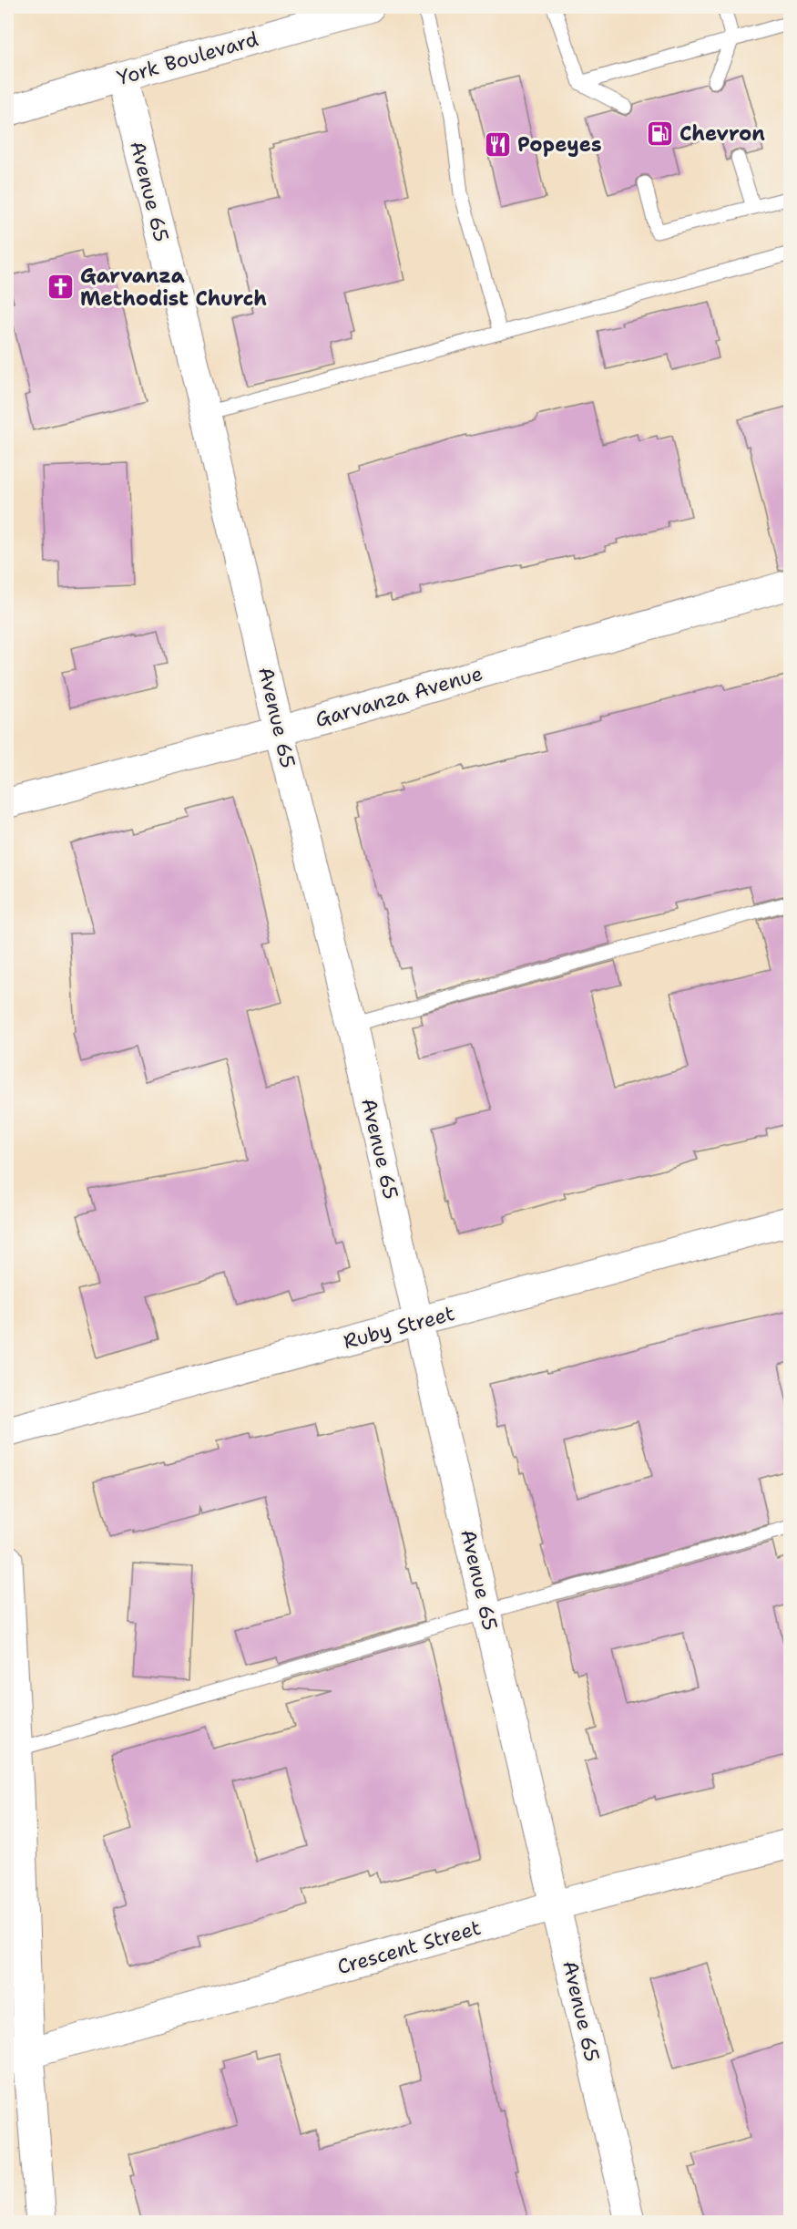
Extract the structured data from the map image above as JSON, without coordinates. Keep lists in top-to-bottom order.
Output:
{
  "streets": {
    "street": [
      "York Boulevard",
      "Avenue 65",
      "Garvanza Avenue",
      "Ruby Street",
      "Crescent Street"
    ]
  },
  "crossings": [
    ["York Boulevard", "Avenue 65"],
    ["Avenue 65", "Garvanza Avenue"],
    ["Avenue 65", "Ruby Street"],
    ["Avenue 65", "Crescent Street"]
  ],
  "places": {
    "fuel station": ["Chevron"],
    "restaurant": ["Popeyes"],
    "church": ["Garvanza Methodist Church"]
  }
}
